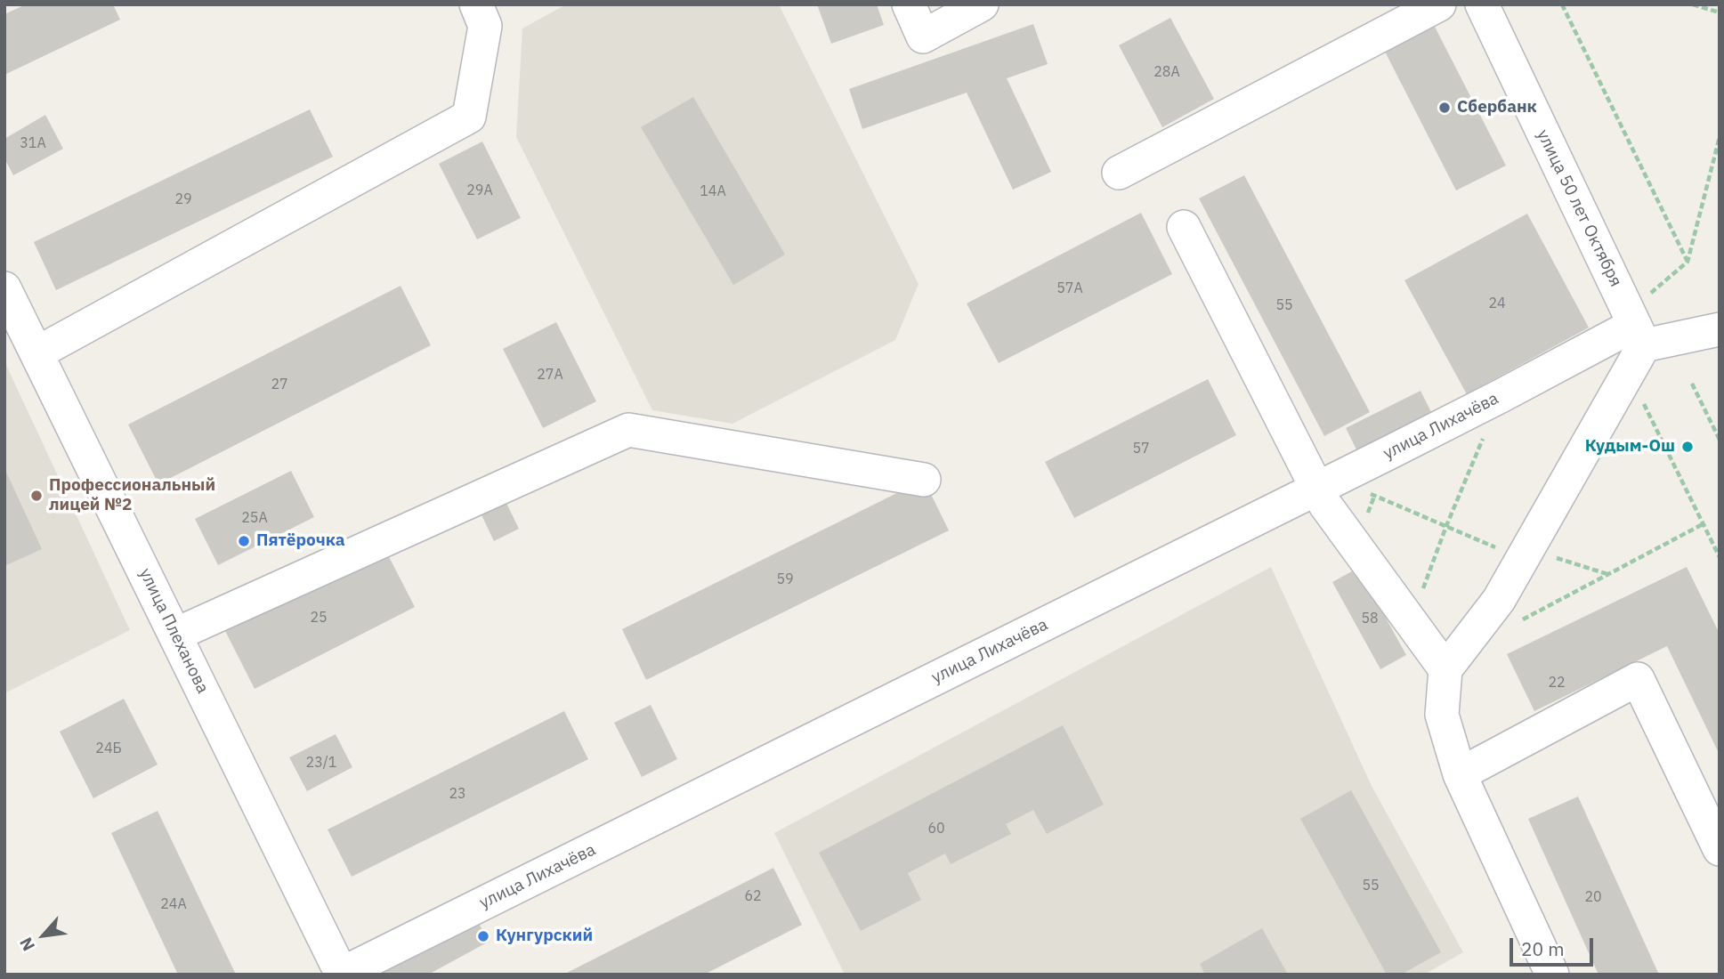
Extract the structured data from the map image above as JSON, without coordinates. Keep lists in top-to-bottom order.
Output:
{
  "streets": {
    "street": ["улица 50 лет Октября", "улица Лихачёва", "улица Плеханова"]
  },
  "crossings": [
    ["улица 50 лет Октября", "улица Лихачёва"],
    ["улица Лихачёва", "улица Плеханова"]
  ],
  "places": [
    "Сбербанк",
    "Кудым-Ош",
    "Профессиональный лицей №2",
    "Пятёрочка",
    "Кунгурский"
  ],
  "house_numbers": [
    "28А",
    "31А",
    "29А",
    "14А",
    "29",
    "57А",
    "24",
    "55",
    "27А",
    "27",
    "57",
    "25А",
    "59",
    "25",
    "58",
    "22",
    "24Б",
    "23/1",
    "23",
    "60",
    "55",
    "62",
    "20",
    "24А"
  ],
  "scale_bar": "20 m",
  "north": "bottom left"
}
